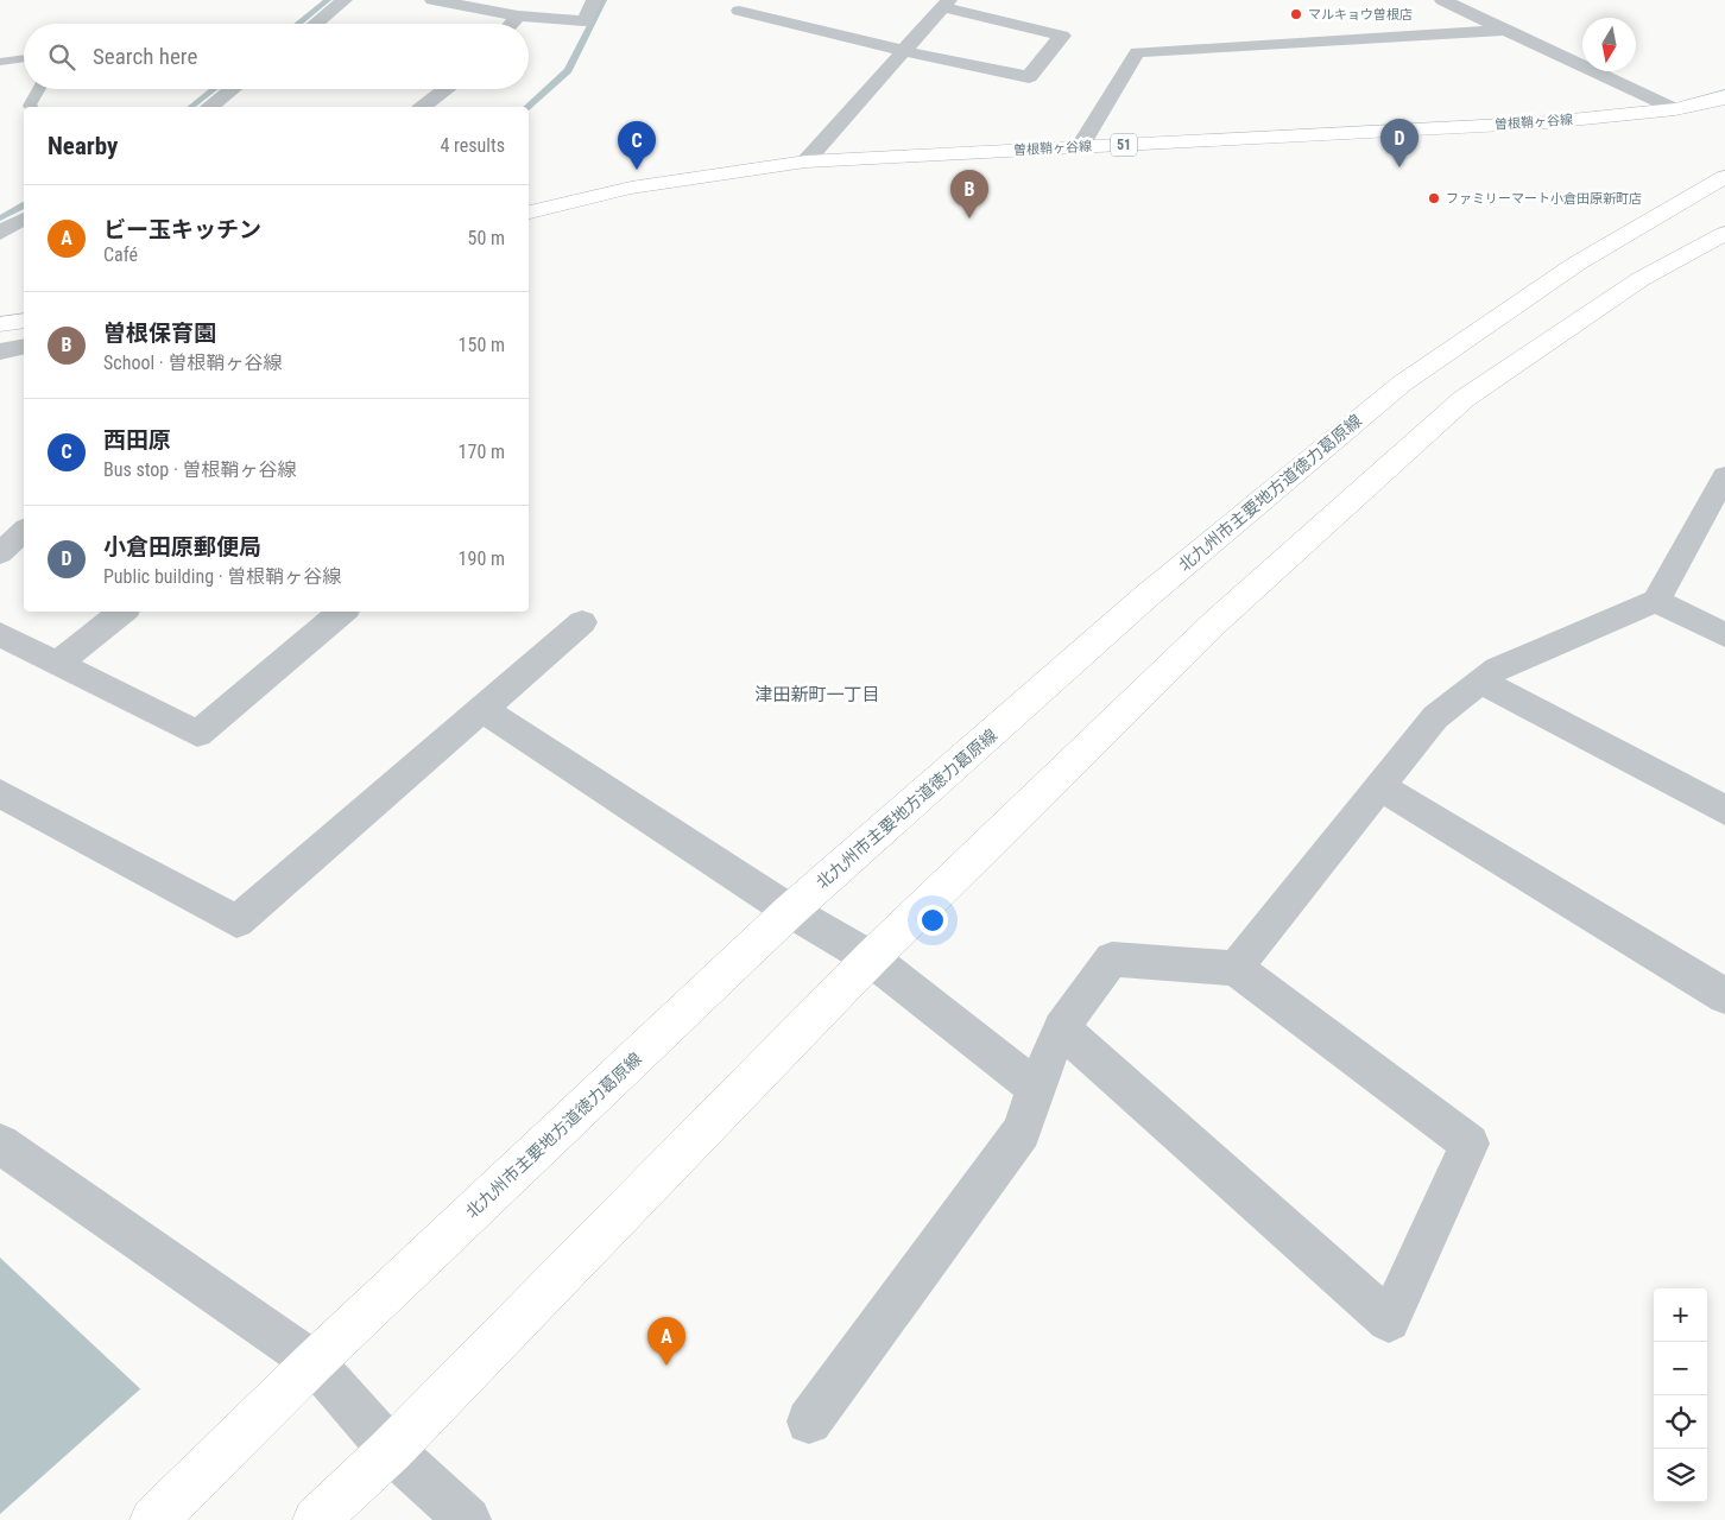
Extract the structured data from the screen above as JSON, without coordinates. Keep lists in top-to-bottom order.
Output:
{
  "streets": {
    "main road": ["曽根鞘ヶ谷線", "51", "北九州市主要地方道徳力葛原線"]
  },
  "districts": ["津田新町一丁目"],
  "places": ["マルキョウ曽根店", "ファミリーマート小倉田原新町店"],
  "north": "bottom",
  "page": {
    "search": "Search here",
    "heading": ["Nearby", "4 results"],
    "pins": [
      "D",
      "C",
      "B",
      "A"
    ],
    "list": [
      {
        "mark": "A",
        "name": "ビー玉キッチン",
        "note": "Café",
        "value": "50 m"
      },
      {
        "mark": "B",
        "name": "曽根保育園",
        "note": "School · 曽根鞘ヶ谷線",
        "value": "150 m"
      },
      {
        "mark": "C",
        "name": "西田原",
        "note": "Bus stop · 曽根鞘ヶ谷線",
        "value": "170 m"
      },
      {
        "mark": "D",
        "name": "小倉田原郵便局",
        "note": "Public building · 曽根鞘ヶ谷線",
        "value": "190 m"
      }
    ],
    "map_buttons": ["+", "−"]
  }
}
